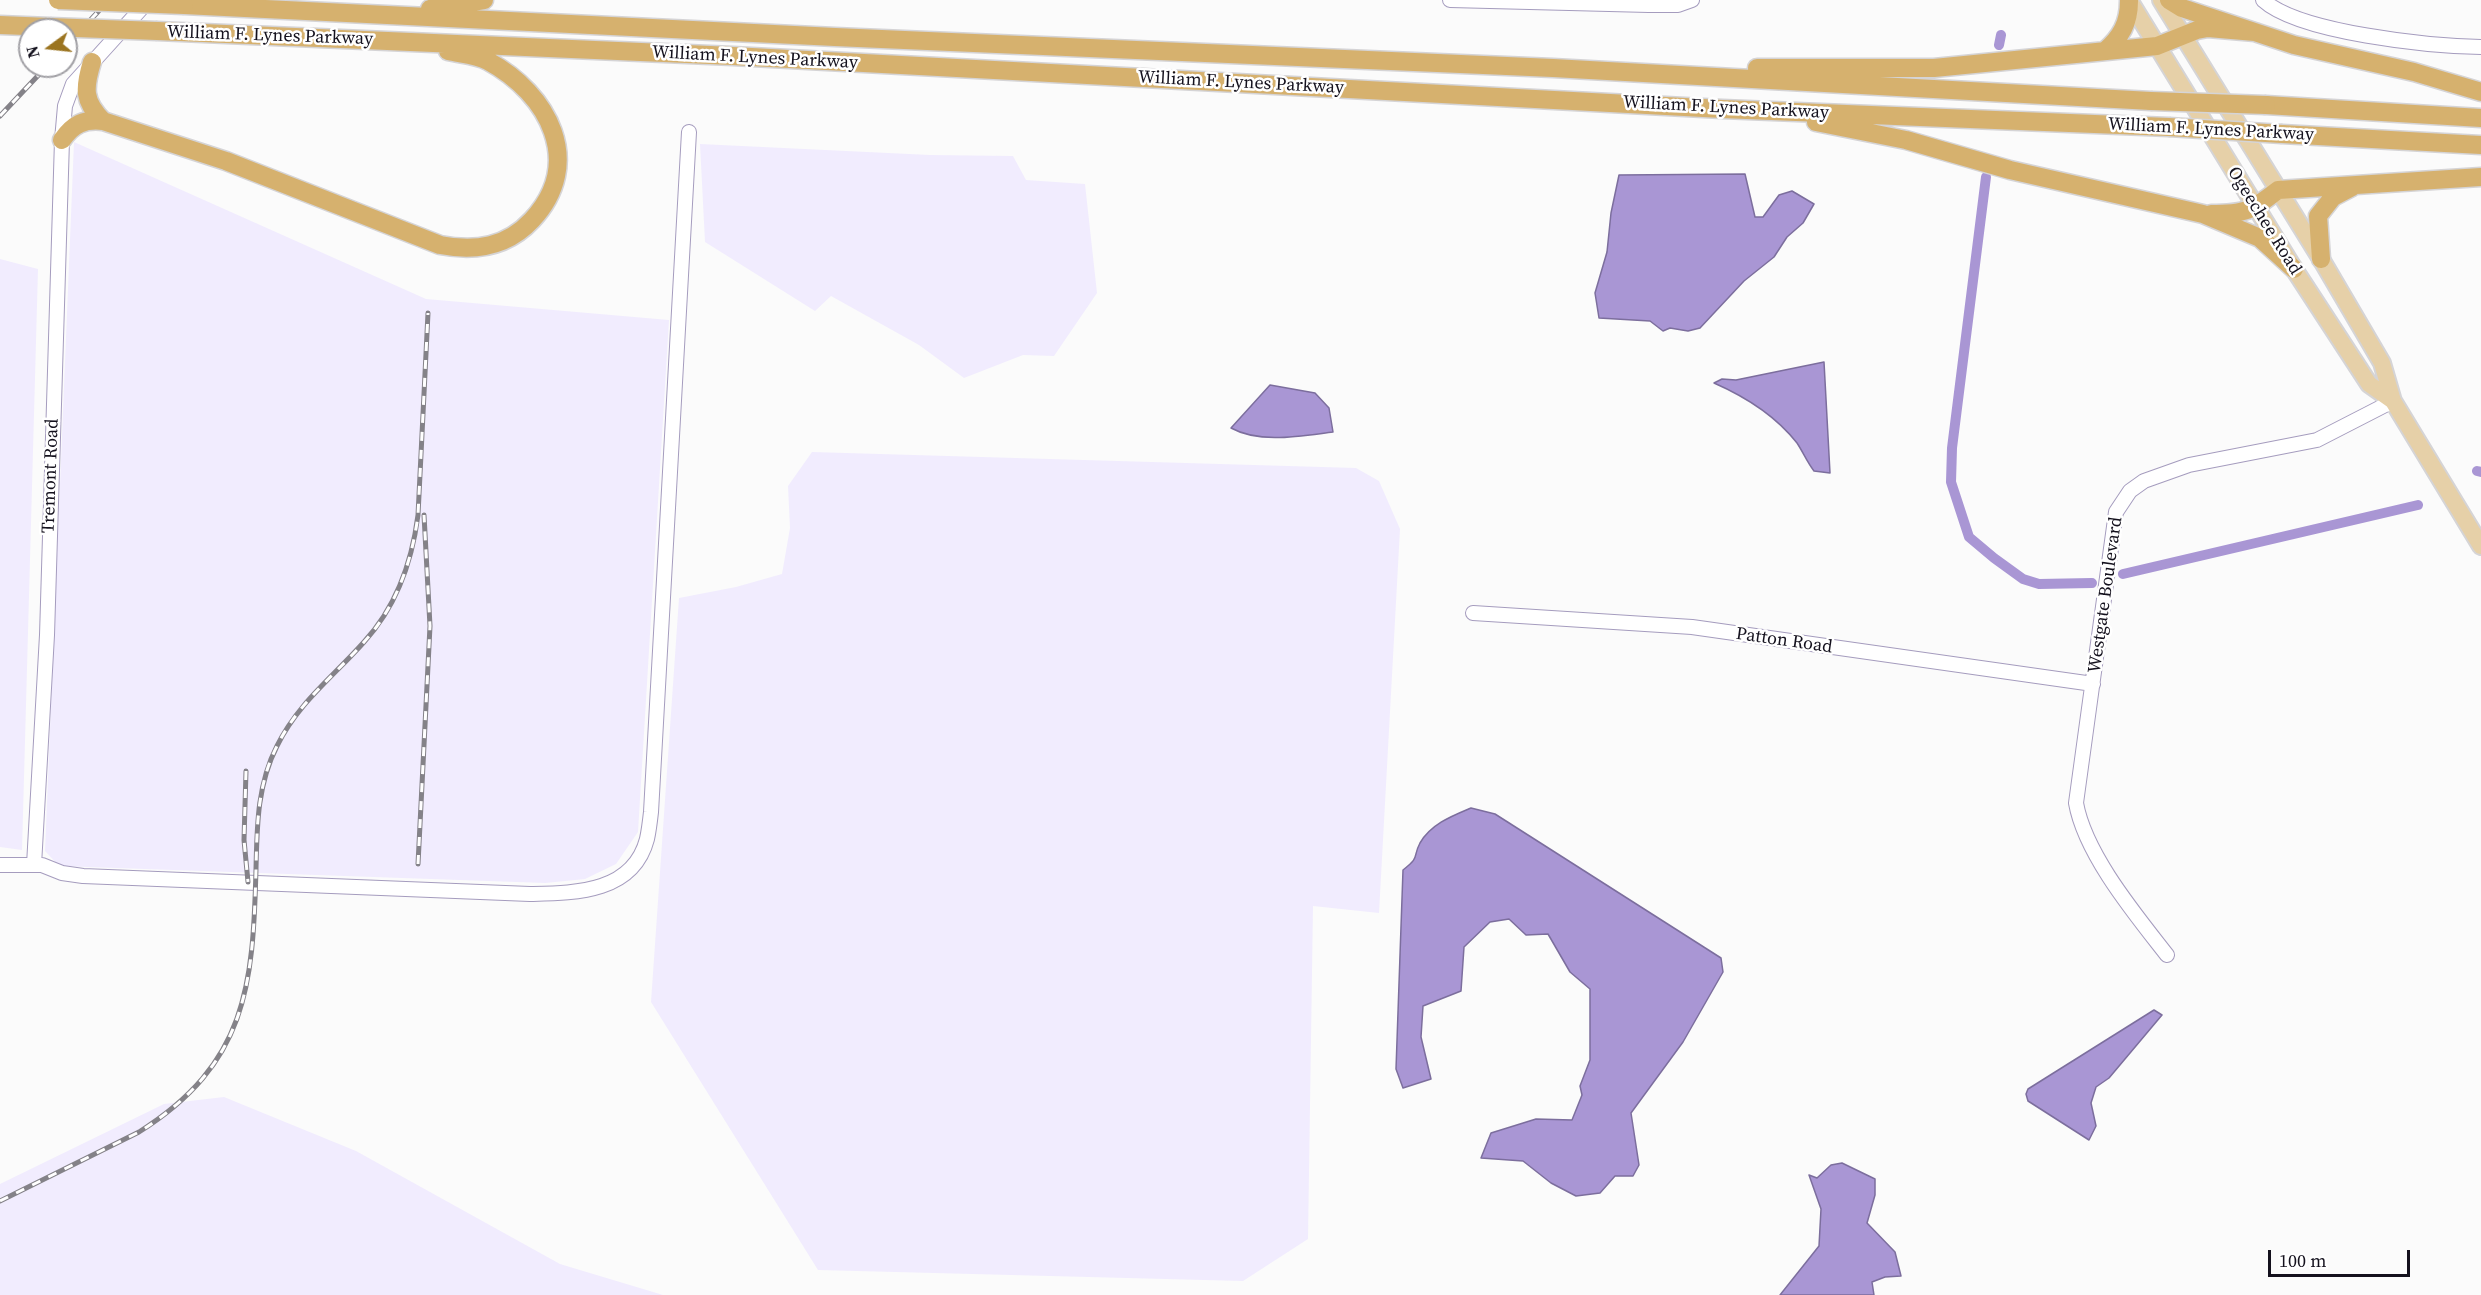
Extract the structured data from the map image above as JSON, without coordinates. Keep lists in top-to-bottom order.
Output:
{
  "streets": {
    "highway": ["William F. Lynes Parkway"],
    "main road": ["Ogeechee Road"],
    "street": ["Tremont Road", "Westgate Boulevard", "Patton Road"]
  },
  "crossings": [
    ["Ogeechee Road", "Westgate Boulevard"],
    ["Westgate Boulevard", "Patton Road"]
  ],
  "scale_bar": "100 m",
  "north": "left"
}
